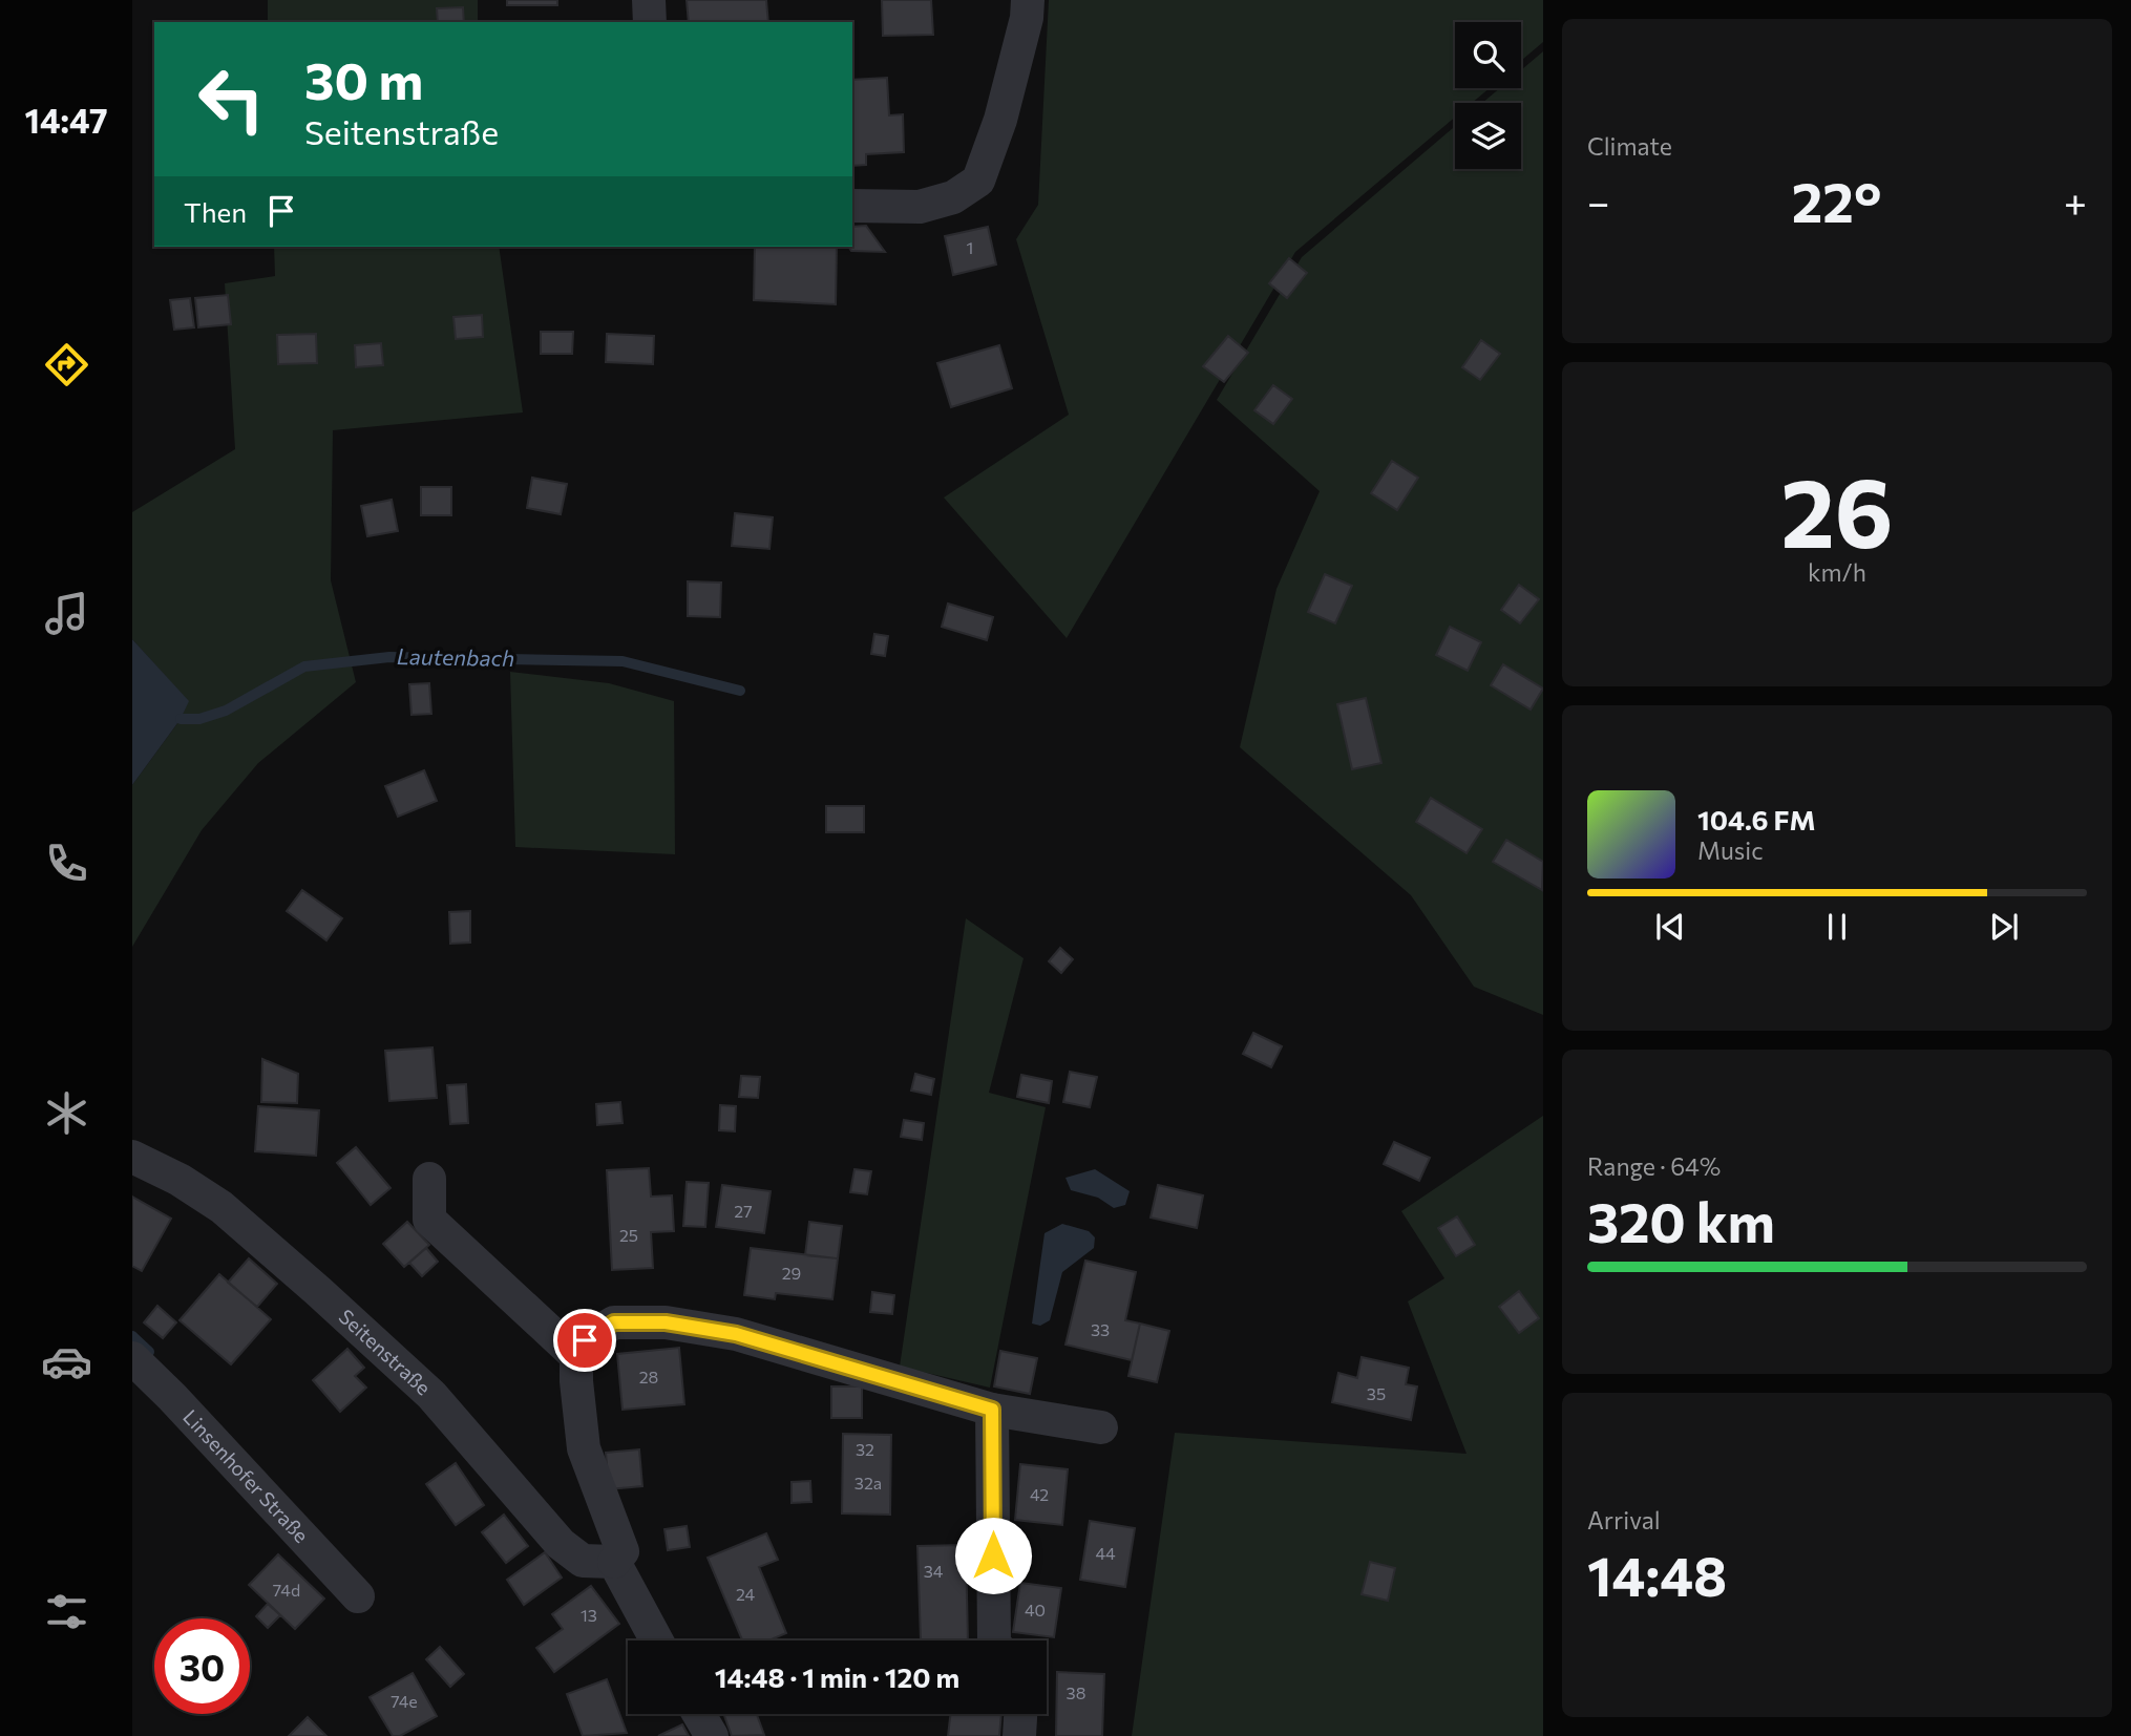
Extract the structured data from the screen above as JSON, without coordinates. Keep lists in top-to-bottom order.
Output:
{
  "streets": {
    "street": ["Seitenstraße", "Linsenhofer Straße"]
  },
  "water": ["Lautenbach"],
  "house_numbers": [
    "1",
    "27",
    "25",
    "29",
    "33",
    "28",
    "35",
    "32",
    "32a",
    "42",
    "44",
    "34",
    "74d",
    "24",
    "40",
    "13",
    "38",
    "74e"
  ],
  "page": {
    "tabs": "14:47",
    "tile": [
      "Climate",
      ["26", "km/h"],
      ["Range · 64%", "320 km"],
      ["Arrival", "14:48"]
    ],
    "turn": ["30 m", "Seitenstraße"],
    "heat": ["−", "22°", "+"],
    "then": "Then",
    "song": ["104.6 FM", "Music"],
    "limit": "30",
    "trip": "14:48 · 1 min · 120 m"
  }
}
